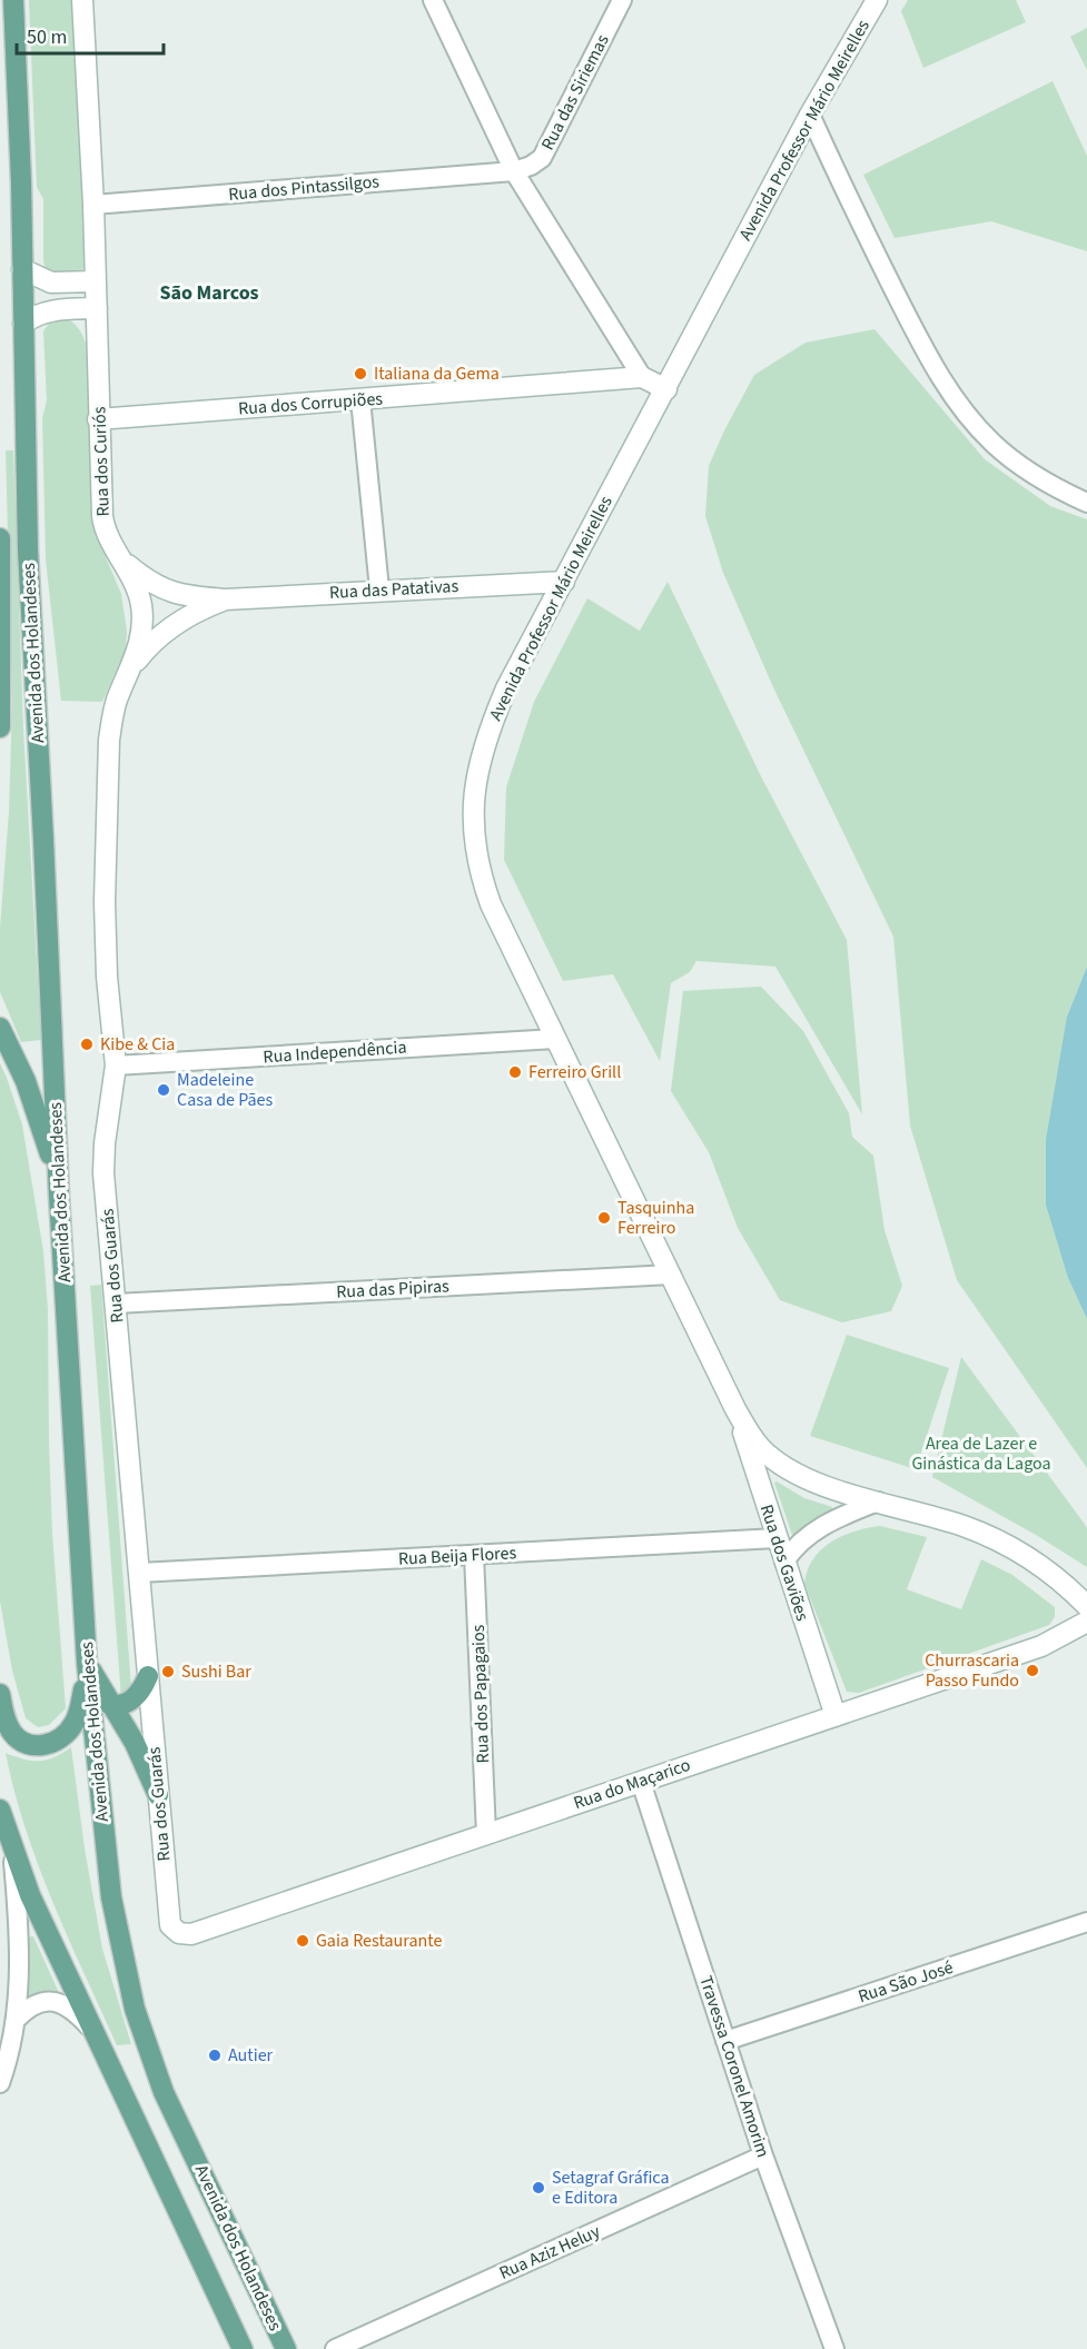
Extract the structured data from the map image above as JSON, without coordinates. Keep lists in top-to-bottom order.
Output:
{
  "streets": {
    "main road": ["Avenida dos Holandeses"],
    "street": [
      "Rua das Siriemas",
      "Avenida Professor Mário Meirelles",
      "Rua dos Pintassilgos",
      "Rua dos Corrupiões",
      "Rua dos Curiós",
      "Rua das Patativas",
      "Rua Independência",
      "Rua dos Guarás",
      "Rua das Pipiras",
      "Rua Beija Flores",
      "Rua dos Gaviões",
      "Rua dos Papagaios",
      "Rua do Maçarico",
      "Rua São José",
      "Travessa Coronel Amorim",
      "Rua Aziz Heluy"
    ]
  },
  "crossings": [
    ["Rua das Siriemas", "Rua dos Pintassilgos"],
    ["Avenida Professor Mário Meirelles", "Rua das Patativas"],
    ["Avenida Professor Mário Meirelles", "Rua Independência"],
    ["Avenida Professor Mário Meirelles", "Rua das Pipiras"],
    ["Avenida Professor Mário Meirelles", "Rua dos Gaviões"],
    ["Rua dos Pintassilgos", "Rua dos Curiós"],
    ["Rua dos Corrupiões", "Rua dos Curiós"],
    ["Rua dos Curiós", "Rua das Patativas"],
    ["Rua dos Curiós", "Rua dos Guarás"],
    ["Rua das Patativas", "Rua dos Guarás"],
    ["Rua Independência", "Rua dos Guarás"],
    ["Rua dos Guarás", "Rua das Pipiras"],
    ["Rua dos Guarás", "Rua Beija Flores"],
    ["Rua dos Guarás", "Rua do Maçarico"],
    ["Rua Beija Flores", "Rua dos Gaviões"],
    ["Rua Beija Flores", "Rua dos Papagaios"],
    ["Rua dos Gaviões", "Rua do Maçarico"],
    ["Rua dos Papagaios", "Rua do Maçarico"],
    ["Rua do Maçarico", "Travessa Coronel Amorim"],
    ["Rua São José", "Travessa Coronel Amorim"],
    ["Travessa Coronel Amorim", "Rua Aziz Heluy"]
  ],
  "districts": ["São Marcos"],
  "parks": ["Area de Lazer e Ginástica da Lagoa"],
  "places": [
    "Italiana da Gema",
    "Kibe & Cia",
    "Ferreiro Grill",
    "Madeleine Casa de Pães",
    "Tasquinha Ferreiro",
    "Churrascaria Passo Fundo",
    "Sushi Bar",
    "Gaia Restaurante",
    "Autier",
    "Setagraf Gráfica e Editora"
  ],
  "scale_bar": "50 m"
}
